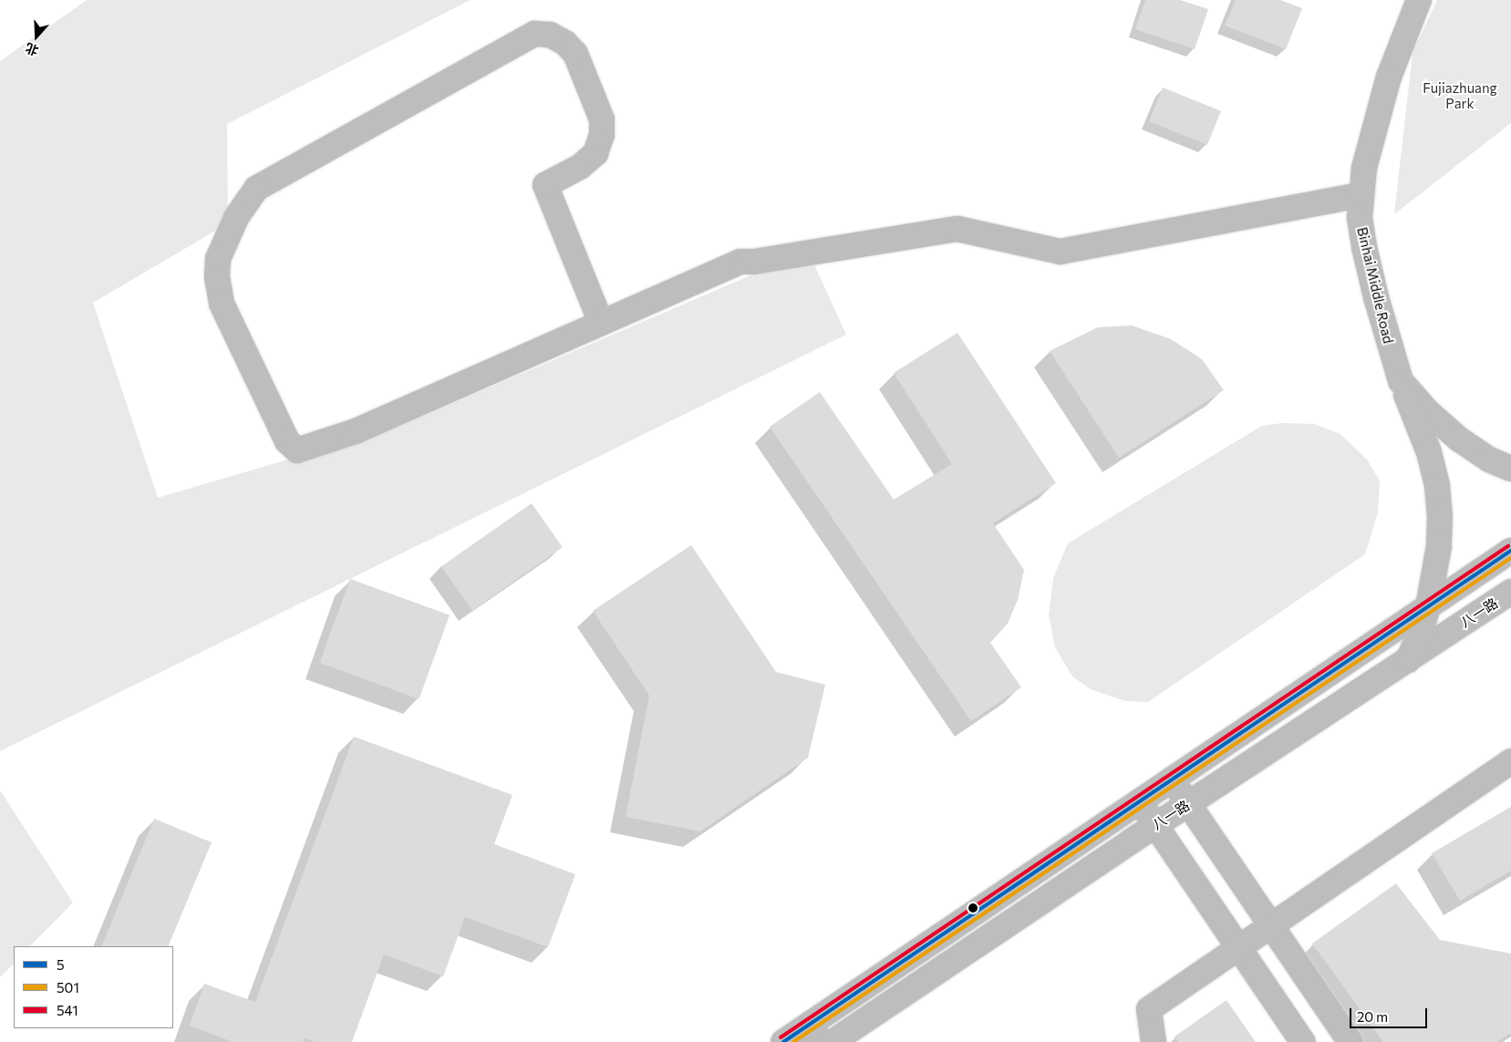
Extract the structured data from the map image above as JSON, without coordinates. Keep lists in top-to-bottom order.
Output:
{
  "streets": {
    "main road": ["Binhai Middle Road", "八一路"]
  },
  "parks": ["Fujiazhuang Park"],
  "lines": ["transit line 541", "transit line 5", "transit line 501"],
  "legend": ["5", "501", "541"],
  "scale_bar": "20 m",
  "north": "bottom"
}
